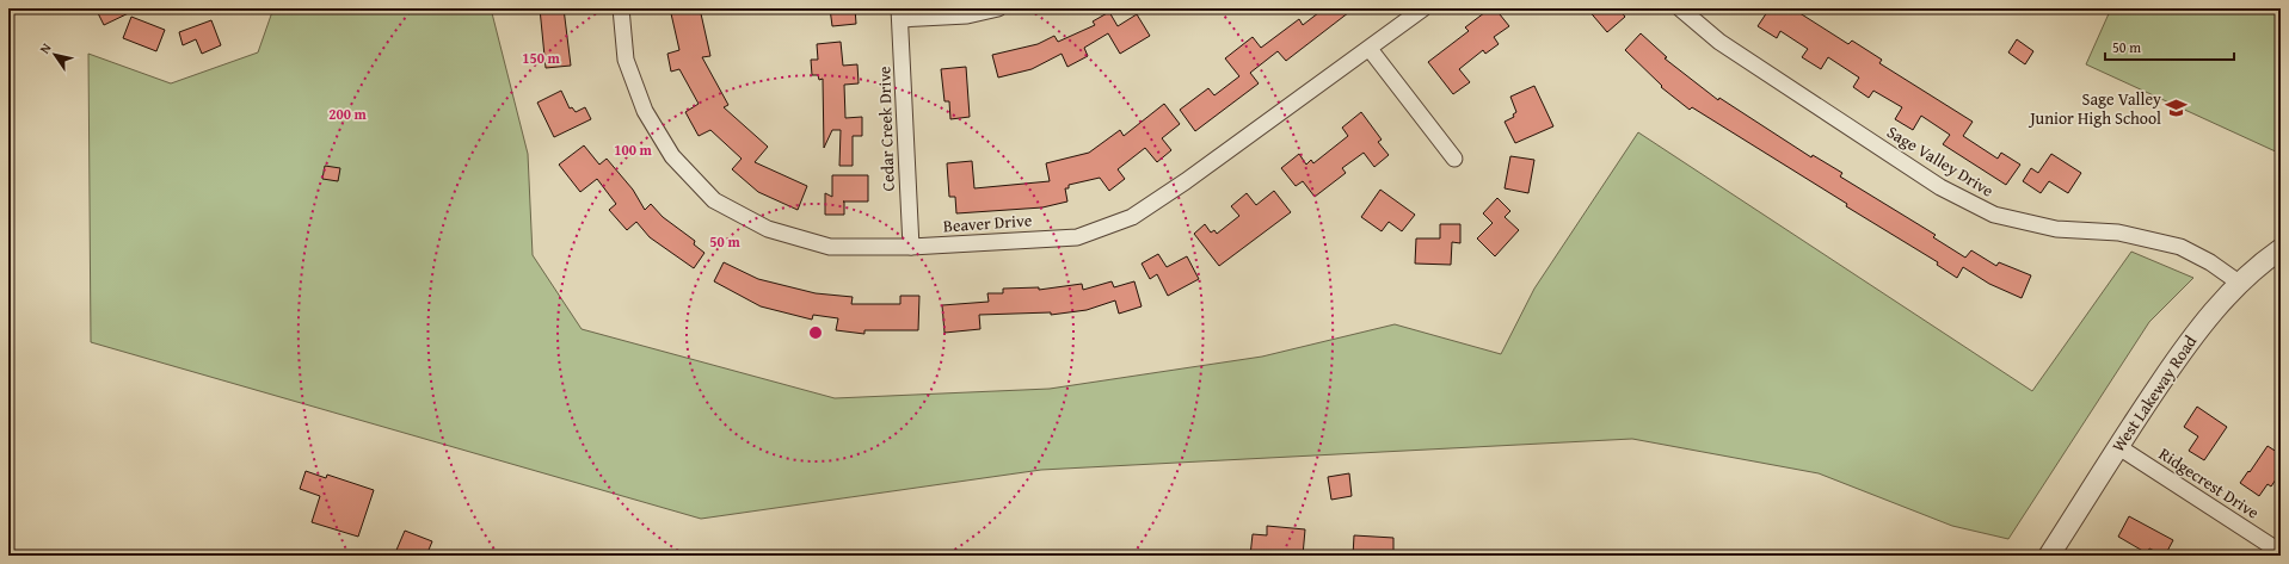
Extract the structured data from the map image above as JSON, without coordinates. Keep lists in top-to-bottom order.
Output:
{
  "streets": {
    "street": [
      "Cedar Creek Drive",
      "Sage Valley Drive",
      "Beaver Drive",
      "West Lakeway Road",
      "Ridgecrest Drive"
    ]
  },
  "crossings": [
    ["Cedar Creek Drive", "Beaver Drive"],
    ["Sage Valley Drive", "West Lakeway Road"],
    ["West Lakeway Road", "Ridgecrest Drive"]
  ],
  "places": {
    "school or university": ["Sage Valley Junior High School"]
  },
  "scale_bar": "50 m",
  "north": "top left",
  "rings": [
    "150 m",
    "200 m",
    "100 m",
    "50 m"
  ]
}
